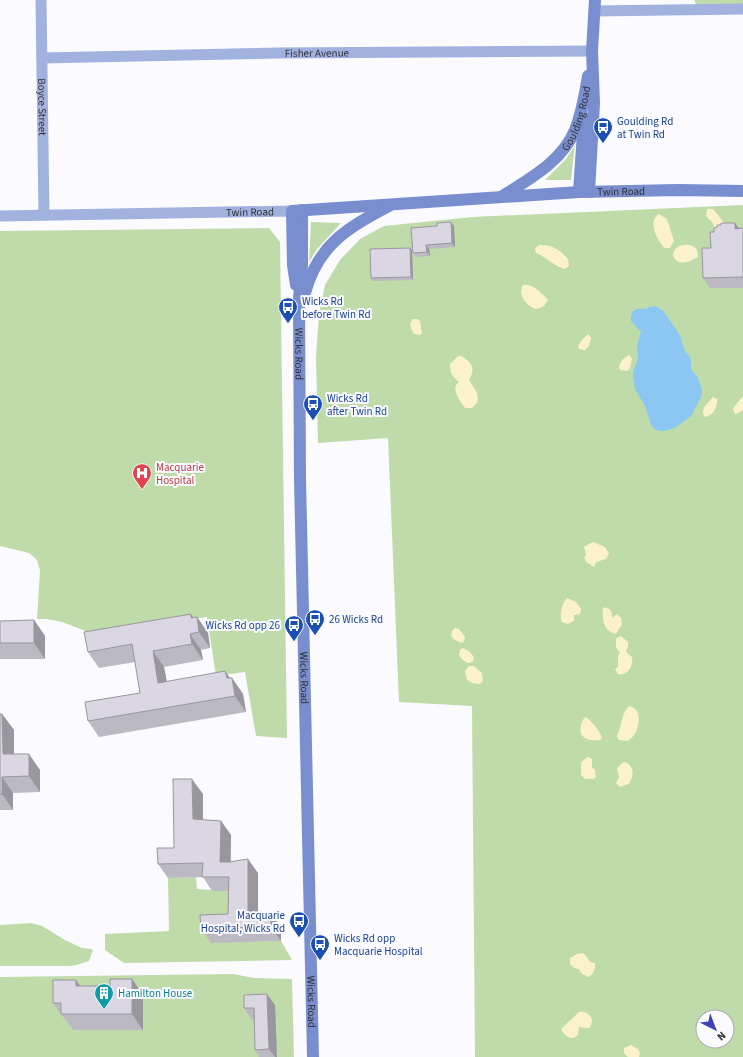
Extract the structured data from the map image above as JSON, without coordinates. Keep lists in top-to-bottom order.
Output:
{
  "streets": {
    "main road": ["Goulding Road", "Twin Road", "Wicks Road"],
    "street": ["Fisher Avenue", "Boyce Street"]
  },
  "crossings": [
    ["Fisher Avenue", "Boyce Street"],
    ["Fisher Avenue", "Goulding Road"],
    ["Boyce Street", "Twin Road"],
    ["Goulding Road", "Twin Road"],
    ["Twin Road", "Wicks Road"]
  ],
  "places": {
    "bus stop": [
      "Goulding Rd at Twin Rd",
      "Wicks Rd before Twin Rd",
      "Wicks Rd after Twin Rd",
      "26 Wicks Rd",
      "Wicks Rd opp 26",
      "Macquarie Hospital, Wicks Rd",
      "Wicks Rd opp Macquarie Hospital"
    ],
    "hospital": ["Macquarie Hospital"],
    "building": ["Hamilton House"]
  },
  "north": "bottom right"
}
